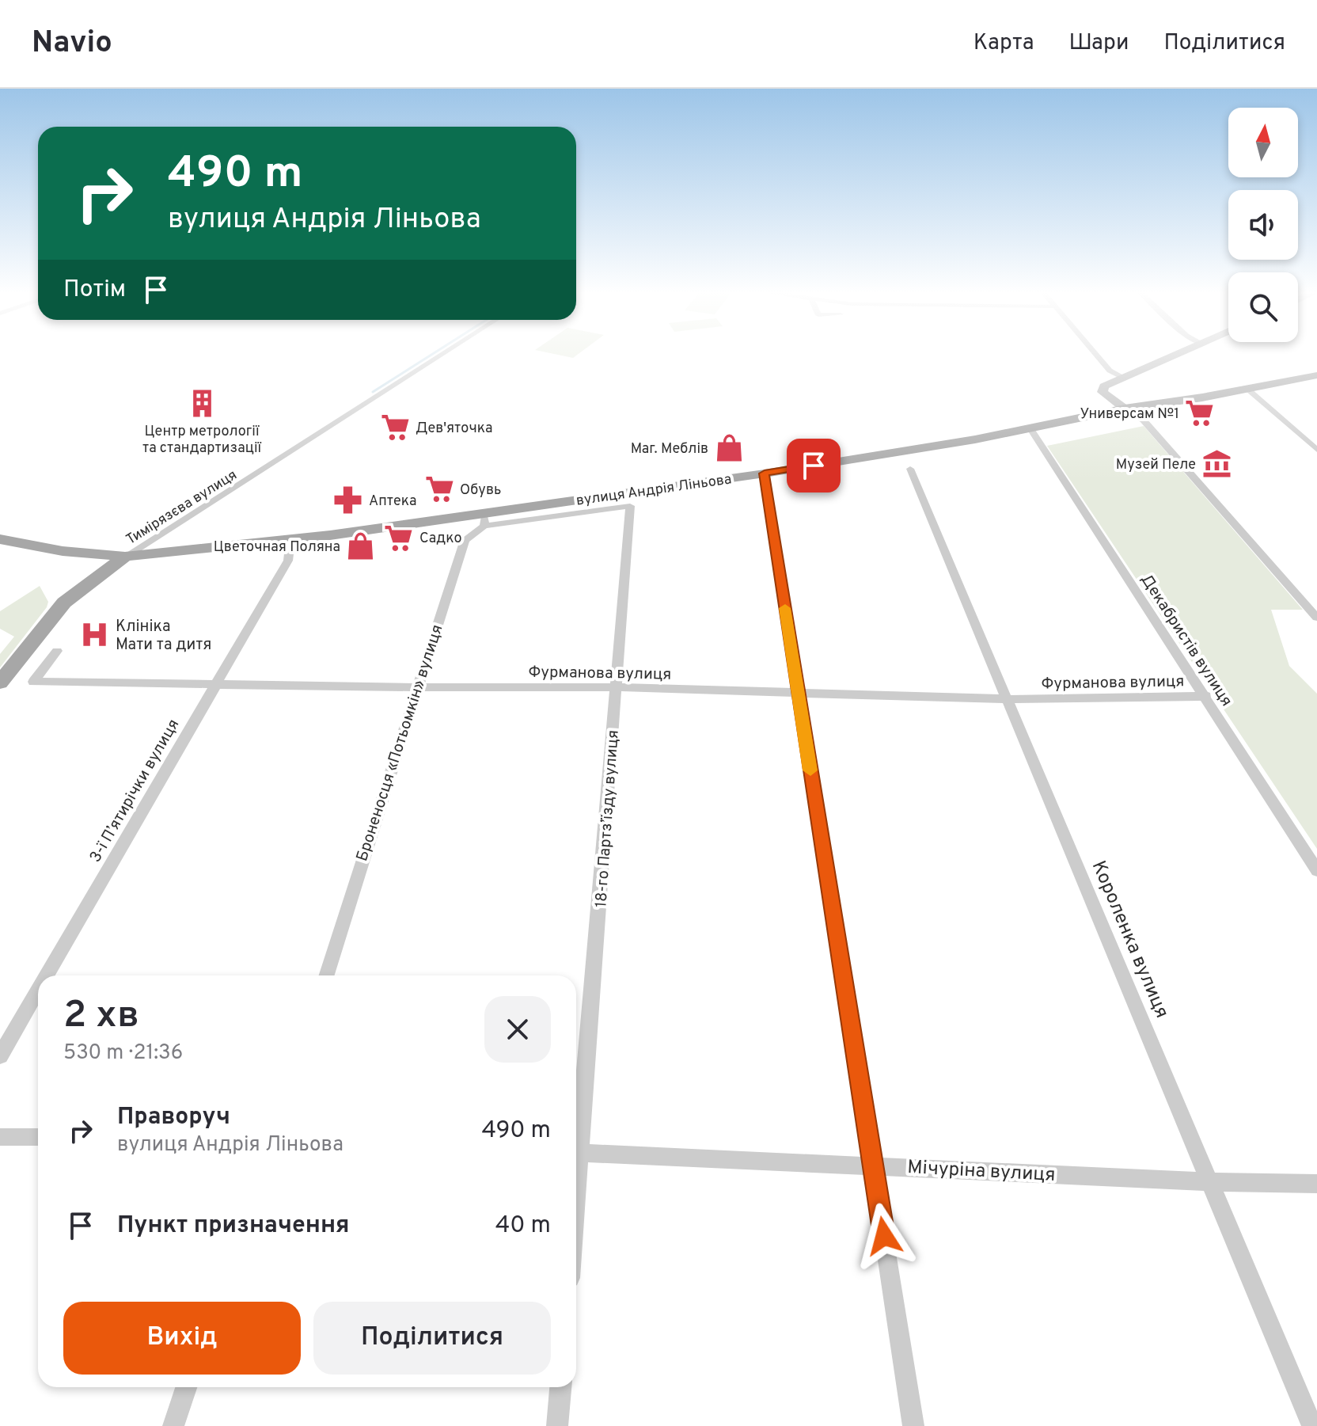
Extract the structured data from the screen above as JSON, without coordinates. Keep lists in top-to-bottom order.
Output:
{
  "streets": {
    "main road": ["вулиця Андрія Ліньова"],
    "street": [
      "Тимірязєва вулиця",
      "Декабристів вулиця",
      "Фурманова вулиця",
      "Броненосця «Потьомкін» вулиця",
      "3-ї П’ятирічки вулиця",
      "18-го Партз’їзду вулиця",
      "Короленка вулиця",
      "Мічуріна вулиця"
    ]
  },
  "crossings": [
    ["вулиця Андрія Ліньова", "Тимірязєва вулиця"],
    ["вулиця Андрія Ліньова", "Декабристів вулиця"],
    ["вулиця Андрія Ліньова", "Броненосця «Потьомкін» вулиця"],
    ["вулиця Андрія Ліньова", "3-ї П’ятирічки вулиця"],
    ["вулиця Андрія Ліньова", "18-го Партз’їзду вулиця"],
    ["Декабристів вулиця", "Фурманова вулиця"],
    ["Фурманова вулиця", "Броненосця «Потьомкін» вулиця"],
    ["Фурманова вулиця", "3-ї П’ятирічки вулиця"],
    ["Фурманова вулиця", "18-го Партз’їзду вулиця"],
    ["Фурманова вулиця", "Короленка вулиця"],
    ["Броненосця «Потьомкін» вулиця", "18-го Партз’їзду вулиця"],
    ["Короленка вулиця", "Мічуріна вулиця"]
  ],
  "places": {
    "building": ["Центр метрології та стандартизації"],
    "supermarket": [
      "Универсам №1",
      "Дев'яточка",
      "Обувь",
      "Садко"
    ],
    "shop": ["Маг. Меблів", "Цветочная Поляна"],
    "museum": ["Музей Пеле"],
    "pharmacy": ["Аптека"],
    "hospital": ["Клініка Мати та дитя"]
  },
  "north": "top",
  "page": {
    "header": "Navio",
    "nav": ["Карта", "Шари", "Поділитися"],
    "turn": ["490 m", "вулиця Андрія Ліньова"],
    "then": "Потім",
    "heading": ["2 хв", "530 m · 21:36"],
    "list": [
      {
        "name": "Праворуч",
        "note": "вулиця Андрія Ліньова",
        "value": "490 m"
      },
      {
        "name": "Пункт призначення",
        "value": "40 m"
      }
    ],
    "buttons": ["Вихід", "Поділитися"]
  }
}
